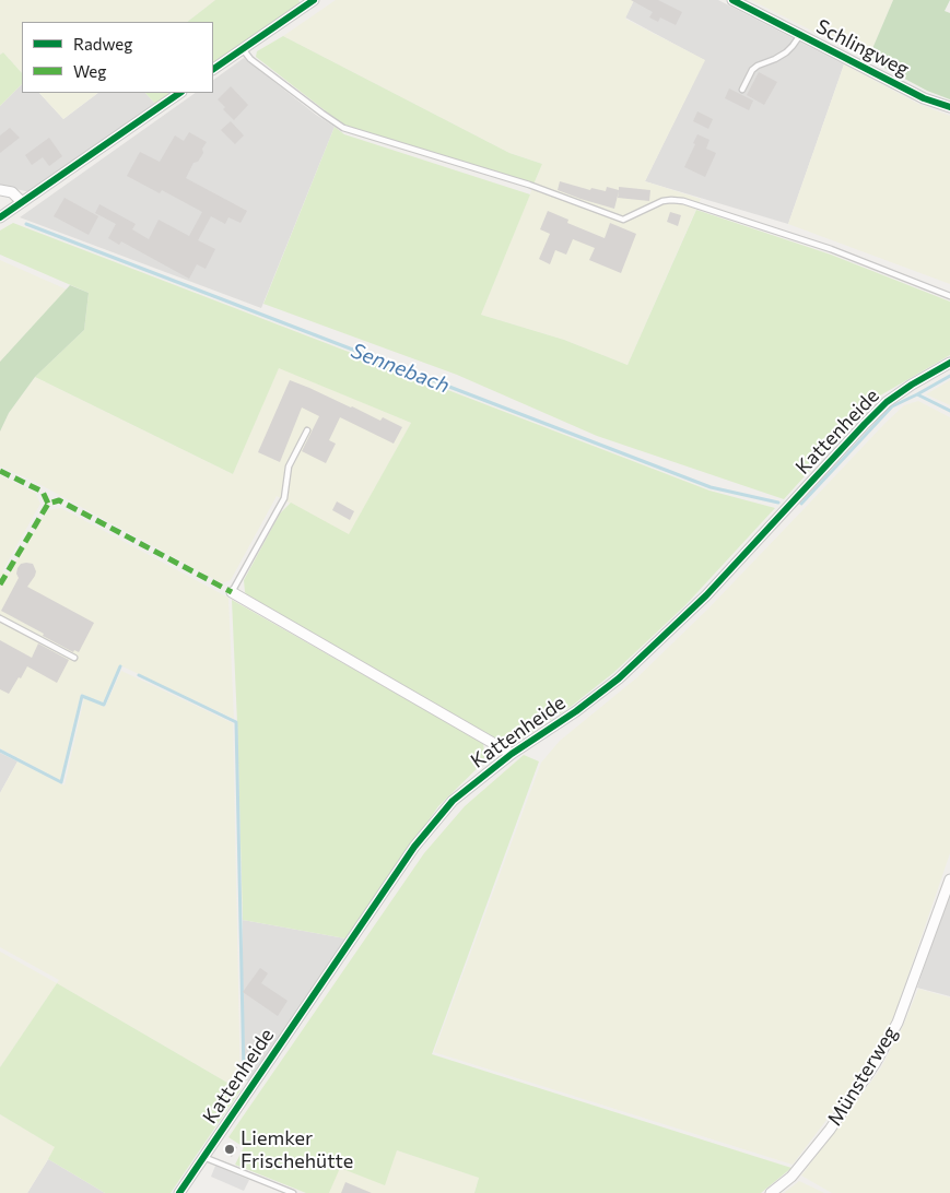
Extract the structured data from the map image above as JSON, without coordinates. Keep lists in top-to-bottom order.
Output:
{
  "streets": {
    "street": ["Schlingweg", "Kattenheide", "Münsterweg"]
  },
  "water": ["Sennebach"],
  "places": ["Liemker Frischehütte"],
  "legend": ["Radweg", "Weg"]
}
